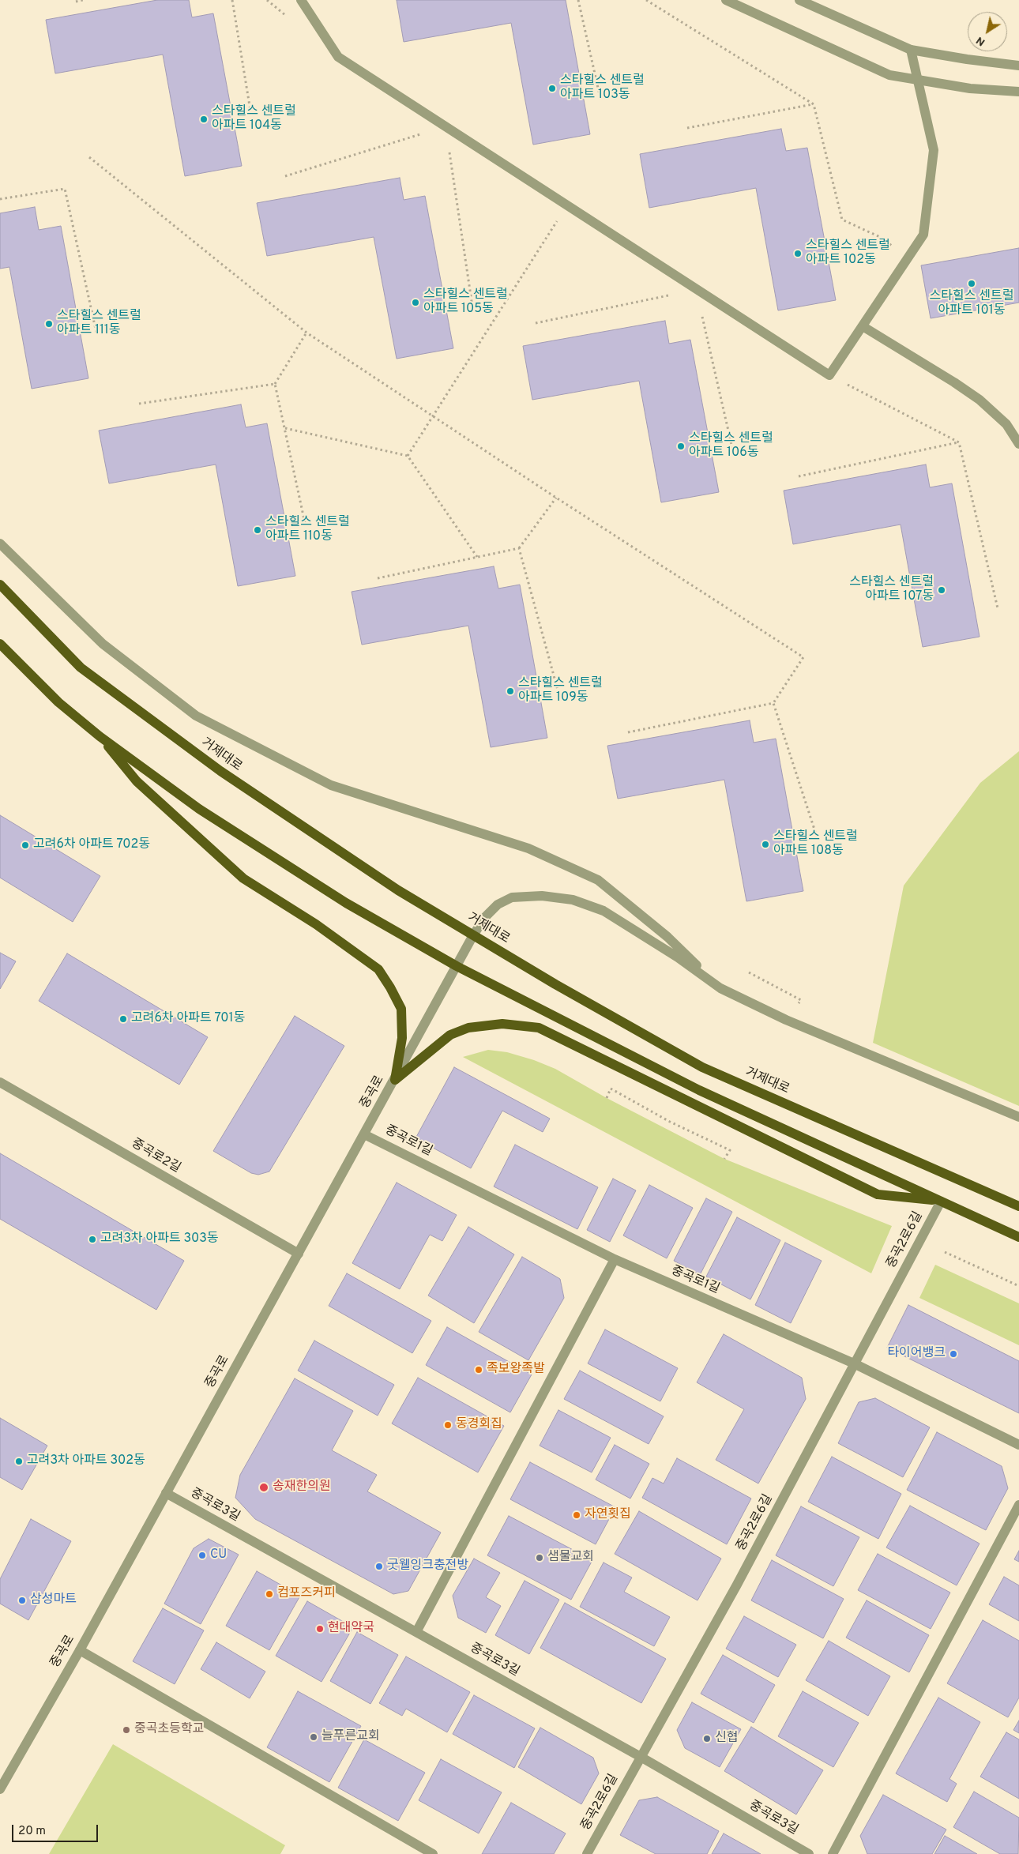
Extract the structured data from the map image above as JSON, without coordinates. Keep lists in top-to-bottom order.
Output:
{
  "streets": {
    "main road": ["거제대로"],
    "street": [
      "중곡로",
      "중곡로1길",
      "중곡로2길",
      "중곡2로6길",
      "중곡로3길"
    ]
  },
  "crossings": [
    ["거제대로", "중곡로"],
    ["중곡로", "중곡로1길"],
    ["중곡로", "중곡로2길"],
    ["중곡로", "중곡로3길"],
    ["중곡로1길", "중곡2로6길"],
    ["중곡2로6길", "중곡로3길"]
  ],
  "places": [
    "스타힐스 센트럴 아파트 103동",
    "스타힐스 센트럴 아파트 104동",
    "스타힐스 센트럴 아파트 102동",
    "스타힐스 센트럴 아파트 101동",
    "스타힐스 센트럴 아파트 105동",
    "스타힐스 센트럴 아파트 111동",
    "스타힐스 센트럴 아파트 106동",
    "스타힐스 센트럴 아파트 110동",
    "스타힐스 센트럴 아파트 107동",
    "스타힐스 센트럴 아파트 109동",
    "스타힐스 센트럴 아파트 108동",
    "고려6차 아파트 702동",
    "고려6차 아파트 701동",
    "고려3차 아파트 303동",
    "타이어뱅크",
    "족보왕족발",
    "동경회집",
    "고려3차 아파트 302동",
    "송재한의원",
    "자연횟집",
    "CU",
    "샘물교회",
    "굿웰잉크충전방",
    "컴포즈커피",
    "삼성마트",
    "현대약국",
    "중곡초등학교",
    "늘푸른교회",
    "신협"
  ],
  "scale_bar": "20 m",
  "north": "bottom left"
}
